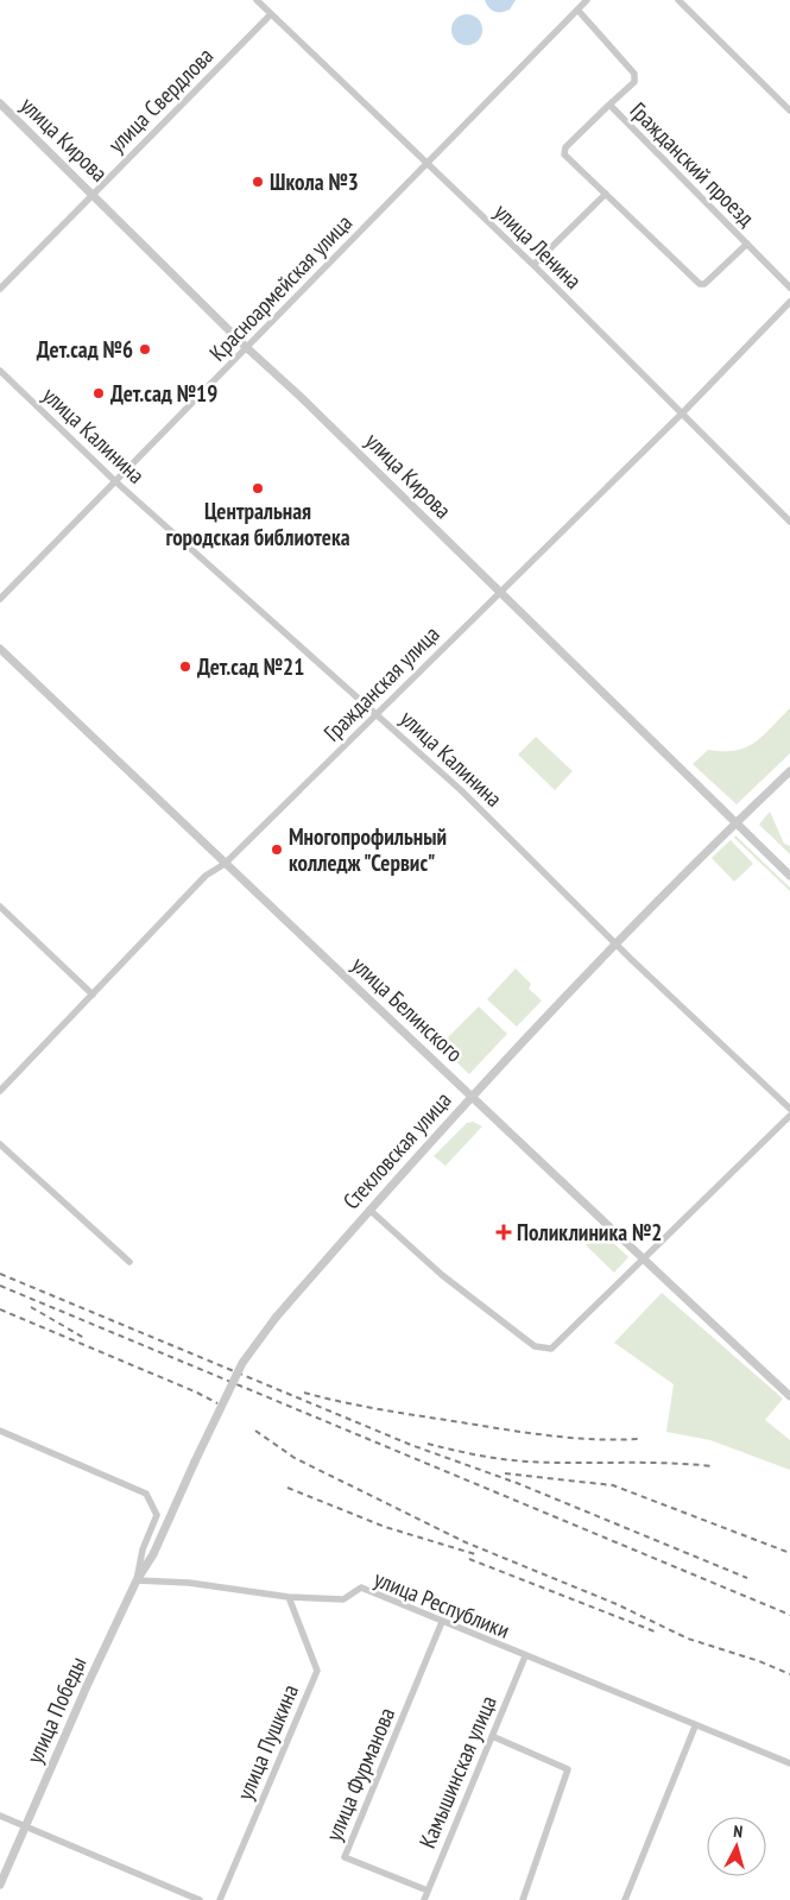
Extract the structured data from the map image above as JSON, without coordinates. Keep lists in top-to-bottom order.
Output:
{
  "streets": {
    "street": [
      "улица Свердлова",
      "улица Кирова",
      "Гражданский проезд",
      "улица Ленина",
      "Красноармейская улица",
      "улица Калинина",
      "Гражданская улица",
      "улица Белинского",
      "Стекловская улица",
      "улица Республики",
      "улица Победы",
      "улица Пушкина",
      "Камышинская улица",
      "улица Фурманова"
    ]
  },
  "crossings": [
    ["улица Свердлова", "улица Кирова"],
    ["улица Свердлова", "улица Ленина"],
    ["улица Кирова", "Красноармейская улица"],
    ["улица Кирова", "Гражданская улица"],
    ["улица Кирова", "Стекловская улица"],
    ["Гражданский проезд", "Красноармейская улица"],
    ["улица Ленина", "Красноармейская улица"],
    ["улица Ленина", "Гражданская улица"],
    ["Красноармейская улица", "улица Калинина"],
    ["улица Калинина", "Гражданская улица"],
    ["улица Калинина", "Стекловская улица"],
    ["Гражданская улица", "улица Белинского"],
    ["улица Белинского", "Стекловская улица"],
    ["Стекловская улица", "улица Победы"],
    ["улица Республики", "улица Победы"],
    ["улица Республики", "улица Пушкина"],
    ["улица Республики", "Камышинская улица"],
    ["улица Республики", "улица Фурманова"],
    ["Камышинская улица", "улица Фурманова"]
  ],
  "places": {
    "other": [
      "Школа №3",
      "Дет.сад №6",
      "Дет.сад №19",
      "Центральная городская библиотека",
      "Дет.сад №21",
      "Многопрофильный колледж \"Сервис\""
    ],
    "health": ["Поликлиника №2"]
  },
  "north": "top"
}
